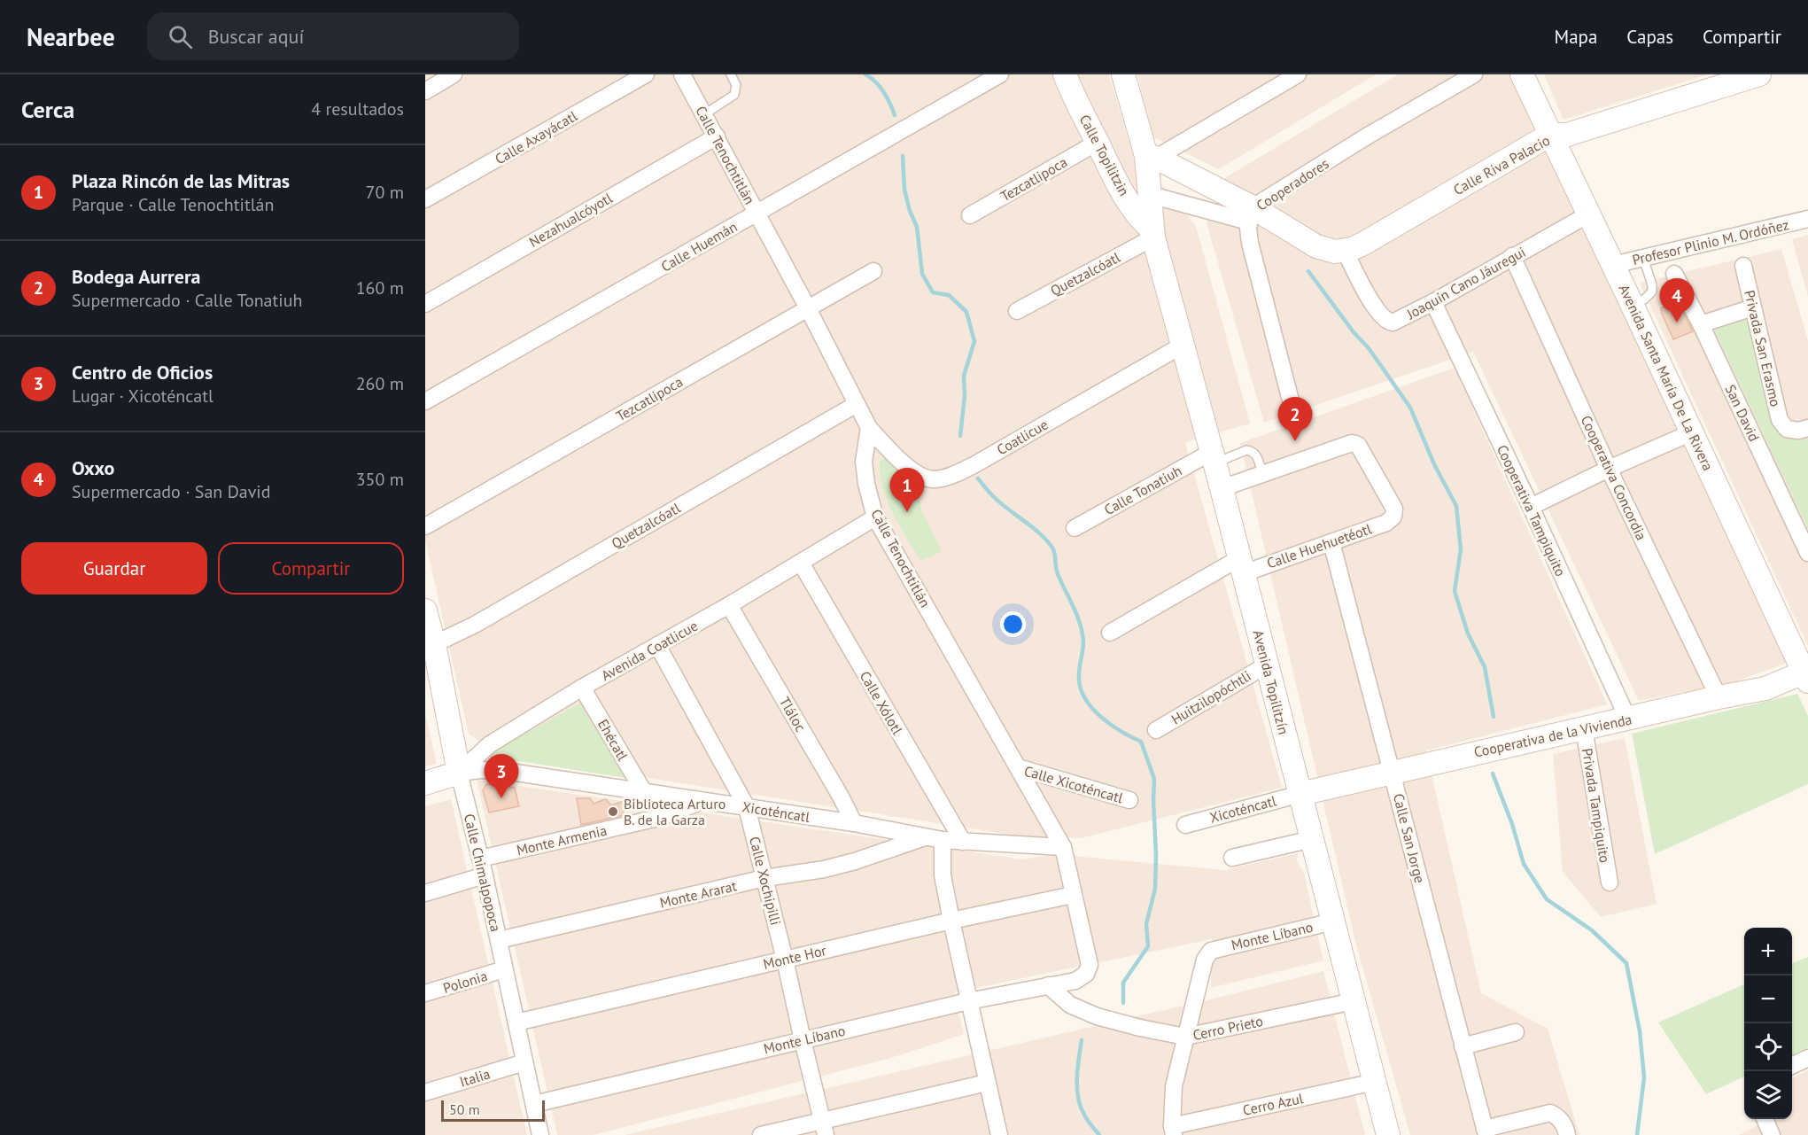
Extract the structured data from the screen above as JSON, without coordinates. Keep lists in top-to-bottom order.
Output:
{
  "streets": {
    "street": [
      "Calle Axayácatl",
      "Calle Tenochtitlán",
      "Calle Topilitzin",
      "Calle Riva Palacio",
      "Tezcatlipoca",
      "Cooperadores",
      "Nezahualcóyotl",
      "Profesor Plinio M. Ordóñez",
      "Calle Huemán",
      "Quetzalcóatl",
      "Joaquín Cano Jáuregui",
      "Privada San Erasmo",
      "Avenida Santa María De La Rivera",
      "San David",
      "Coatlicue",
      "Cooperativa Concordia",
      "Calle Tonatiuh",
      "Cooperativa Tampiquito",
      "Calle Huehuetéotl",
      "Avenida Coatlicue",
      "Avenida Topilitzín",
      "Huitzilopóchtli",
      "Calle Xólotl",
      "Tláloc",
      "Cooperativa de la Vivienda",
      "Ehécatl",
      "Calle Xicoténcatl",
      "Privada Tampiquito",
      "Xicoténcatl",
      "Calle San Jorge",
      "Monte Armenia",
      "Calle Chimalpopoca",
      "Calle Xochipilli",
      "Monte Ararat",
      "Monte Líbano",
      "Monte Hor",
      "Polonia",
      "Cerro Prieto",
      "Italia",
      "Cerro Azul"
    ]
  },
  "crossings": [
    ["Calle Tenochtitlán", "Tezcatlipoca"],
    ["Calle Tenochtitlán", "Nezahualcóyotl"],
    ["Calle Tenochtitlán", "Calle Huemán"],
    ["Calle Tenochtitlán", "Quetzalcóatl"],
    ["Calle Tenochtitlán", "Coatlicue"],
    ["Calle Tenochtitlán", "Avenida Coatlicue"],
    ["Calle Tenochtitlán", "Calle Xicoténcatl"],
    ["Calle Tenochtitlán", "Xicoténcatl"],
    ["Calle Tenochtitlán", "Monte Líbano"],
    ["Calle Tenochtitlán", "Monte Hor"],
    ["Calle Topilitzin", "Tezcatlipoca"],
    ["Calle Topilitzin", "Quetzalcóatl"],
    ["Calle Topilitzin", "Avenida Topilitzín"],
    ["Calle Riva Palacio", "Joaquín Cano Jáuregui"],
    ["Calle Riva Palacio", "Avenida Santa María De La Rivera"],
    ["Profesor Plinio M. Ordóñez", "Avenida Santa María De La Rivera"],
    ["Quetzalcóatl", "Avenida Topilitzín"],
    ["Quetzalcóatl", "Calle Chimalpopoca"],
    ["Joaquín Cano Jáuregui", "Avenida Santa María De La Rivera"],
    ["Joaquín Cano Jáuregui", "Cooperativa Concordia"],
    ["Joaquín Cano Jáuregui", "Cooperativa Tampiquito"],
    ["Avenida Santa María De La Rivera", "Cooperativa de la Vivienda"],
    ["Coatlicue", "Avenida Topilitzín"],
    ["Cooperativa Concordia", "Cooperativa de la Vivienda"],
    ["Calle Tonatiuh", "Avenida Topilitzín"],
    ["Cooperativa Tampiquito", "Cooperativa de la Vivienda"],
    ["Calle Huehuetéotl", "Avenida Topilitzín"],
    ["Calle Huehuetéotl", "Calle San Jorge"],
    ["Avenida Coatlicue", "Calle Xólotl"],
    ["Avenida Coatlicue", "Tláloc"],
    ["Avenida Coatlicue", "Ehécatl"],
    ["Avenida Coatlicue", "Xicoténcatl"],
    ["Avenida Coatlicue", "Calle Chimalpopoca"],
    ["Avenida Coatlicue", "Calle Xochipilli"],
    ["Avenida Topilitzín", "Huitzilopóchtli"],
    ["Avenida Topilitzín", "Cooperativa de la Vivienda"],
    ["Avenida Topilitzín", "Xicoténcatl"],
    ["Avenida Topilitzín", "Monte Líbano"],
    ["Avenida Topilitzín", "Cerro Prieto"],
    ["Avenida Topilitzín", "Cerro Azul"],
    ["Calle Xólotl", "Xicoténcatl"],
    ["Tláloc", "Xicoténcatl"],
    ["Cooperativa de la Vivienda", "Privada Tampiquito"],
    ["Cooperativa de la Vivienda", "Xicoténcatl"],
    ["Cooperativa de la Vivienda", "Calle San Jorge"],
    ["Ehécatl", "Xicoténcatl"],
    ["Xicoténcatl", "Monte Armenia"],
    ["Xicoténcatl", "Calle Chimalpopoca"],
    ["Xicoténcatl", "Calle Xochipilli"],
    ["Xicoténcatl", "Monte Ararat"],
    ["Monte Armenia", "Calle Chimalpopoca"],
    ["Calle Chimalpopoca", "Monte Ararat"],
    ["Calle Chimalpopoca", "Monte Líbano"],
    ["Calle Chimalpopoca", "Monte Hor"],
    ["Calle Chimalpopoca", "Polonia"],
    ["Calle Chimalpopoca", "Italia"],
    ["Calle Xochipilli", "Monte Ararat"],
    ["Calle Xochipilli", "Monte Líbano"],
    ["Calle Xochipilli", "Monte Hor"],
    ["Monte Líbano", "Cerro Prieto"]
  ],
  "places": ["Biblioteca Arturo B. de la Garza"],
  "scale_bar": "50 m",
  "page": {
    "header": "Nearbee",
    "search": "Buscar aquí",
    "nav": ["Mapa", "Capas", "Compartir"],
    "heading": ["Cerca", "4 resultados"],
    "list": [
      {
        "mark": "1",
        "name": "Plaza Rincón de las Mitras",
        "note": "Parque · Calle Tenochtitlán",
        "value": "70 m"
      },
      {
        "mark": "2",
        "name": "Bodega Aurrera",
        "note": "Supermercado · Calle Tonatiuh",
        "value": "160 m"
      },
      {
        "mark": "3",
        "name": "Centro de Oficios",
        "note": "Lugar · Xicoténcatl",
        "value": "260 m"
      },
      {
        "mark": "4",
        "name": "Oxxo",
        "note": "Supermercado · San David",
        "value": "350 m"
      }
    ],
    "pins": [
      "4",
      "2",
      "1",
      "3"
    ],
    "buttons": ["Guardar", "Compartir"],
    "map_buttons": ["+", "−"],
    "scale": "50 m"
  }
}
